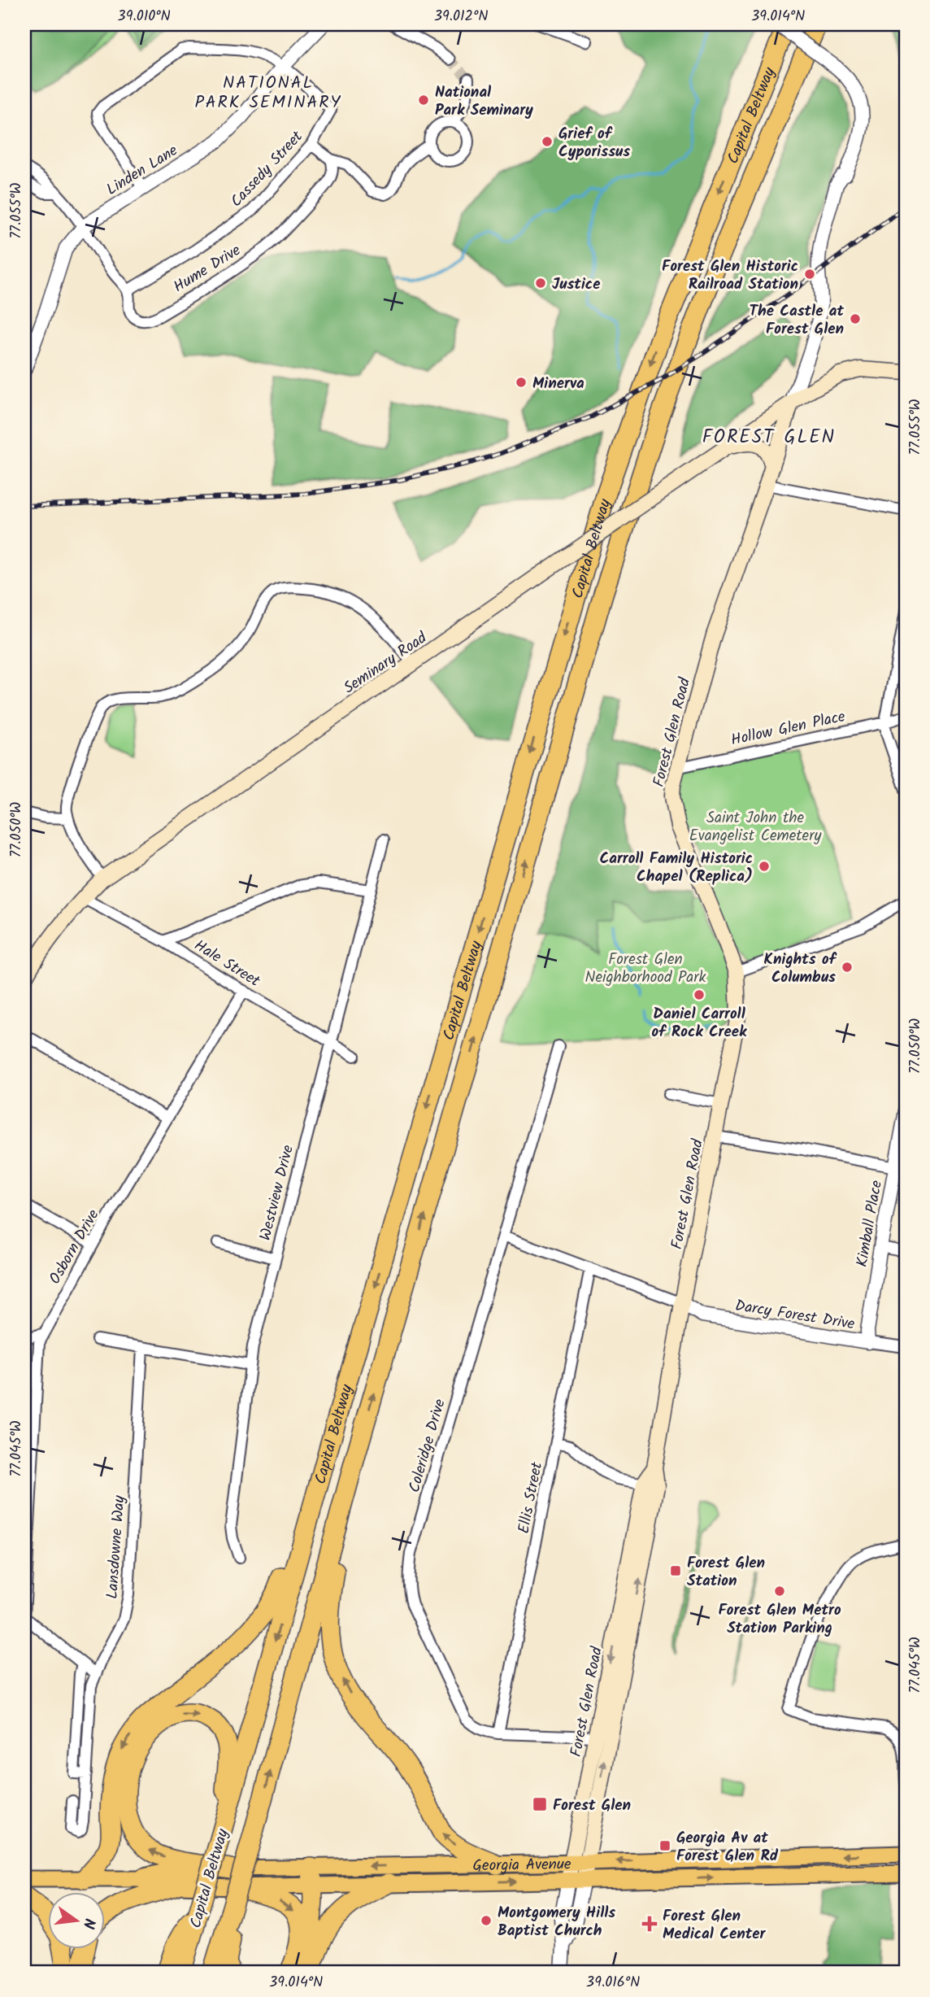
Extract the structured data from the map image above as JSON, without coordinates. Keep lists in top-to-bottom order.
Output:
{
  "streets": {
    "highway": ["Capital Beltway"],
    "main road": ["Seminary Road", "Forest Glen Road", "Georgia Avenue"],
    "street": [
      "Cassedy Street",
      "Linden Lane",
      "Hume Drive",
      "Hollow Glen Place",
      "Hale Street",
      "Westview Drive",
      "Kimball Place",
      "Osborn Drive",
      "Darcy Forest Drive",
      "Coleridge Drive",
      "Ellis Street",
      "Lansdowne Way"
    ]
  },
  "crossings": [
    ["Cassedy Street", "Linden Lane"],
    ["Cassedy Street", "Hume Drive"],
    ["Linden Lane", "Hume Drive"],
    ["Seminary Road", "Forest Glen Road"],
    ["Seminary Road", "Hale Street"],
    ["Hollow Glen Place", "Forest Glen Road"],
    ["Forest Glen Road", "Darcy Forest Drive"],
    ["Forest Glen Road", "Coleridge Drive"],
    ["Forest Glen Road", "Georgia Avenue"],
    ["Hale Street", "Westview Drive"],
    ["Hale Street", "Osborn Drive"],
    ["Kimball Place", "Darcy Forest Drive"],
    ["Coleridge Drive", "Ellis Street"]
  ],
  "districts": ["NATIONAL PARK SEMINARY", "FOREST GLEN"],
  "parks": ["Saint John the Evangelist Cemetery", "Forest Glen Neighborhood Park"],
  "places": {
    "other": [
      "National Park Seminary",
      "Grief of Cyporissus",
      "Forest Glen Historic Railroad Station",
      "Justice",
      "The Castle at Forest Glen",
      "Minerva",
      "Carroll Family Historic Chapel (Replica)",
      "Knights of Columbus",
      "Daniel Carroll of Rock Creek",
      "Forest Glen Metro Station Parking",
      "Montgomery Hills Baptist Church"
    ],
    "transit": ["Forest Glen Station", "Forest Glen", "Georgia Av at Forest Glen Rd"],
    "health": ["Forest Glen Medical Center"]
  },
  "north": "right",
  "coordinates": [
    "39.010°N",
    "39.012°N",
    "39.014°N",
    "77.055°W",
    "77.050°W",
    "77.045°W",
    "39.016°N"
  ]
}
